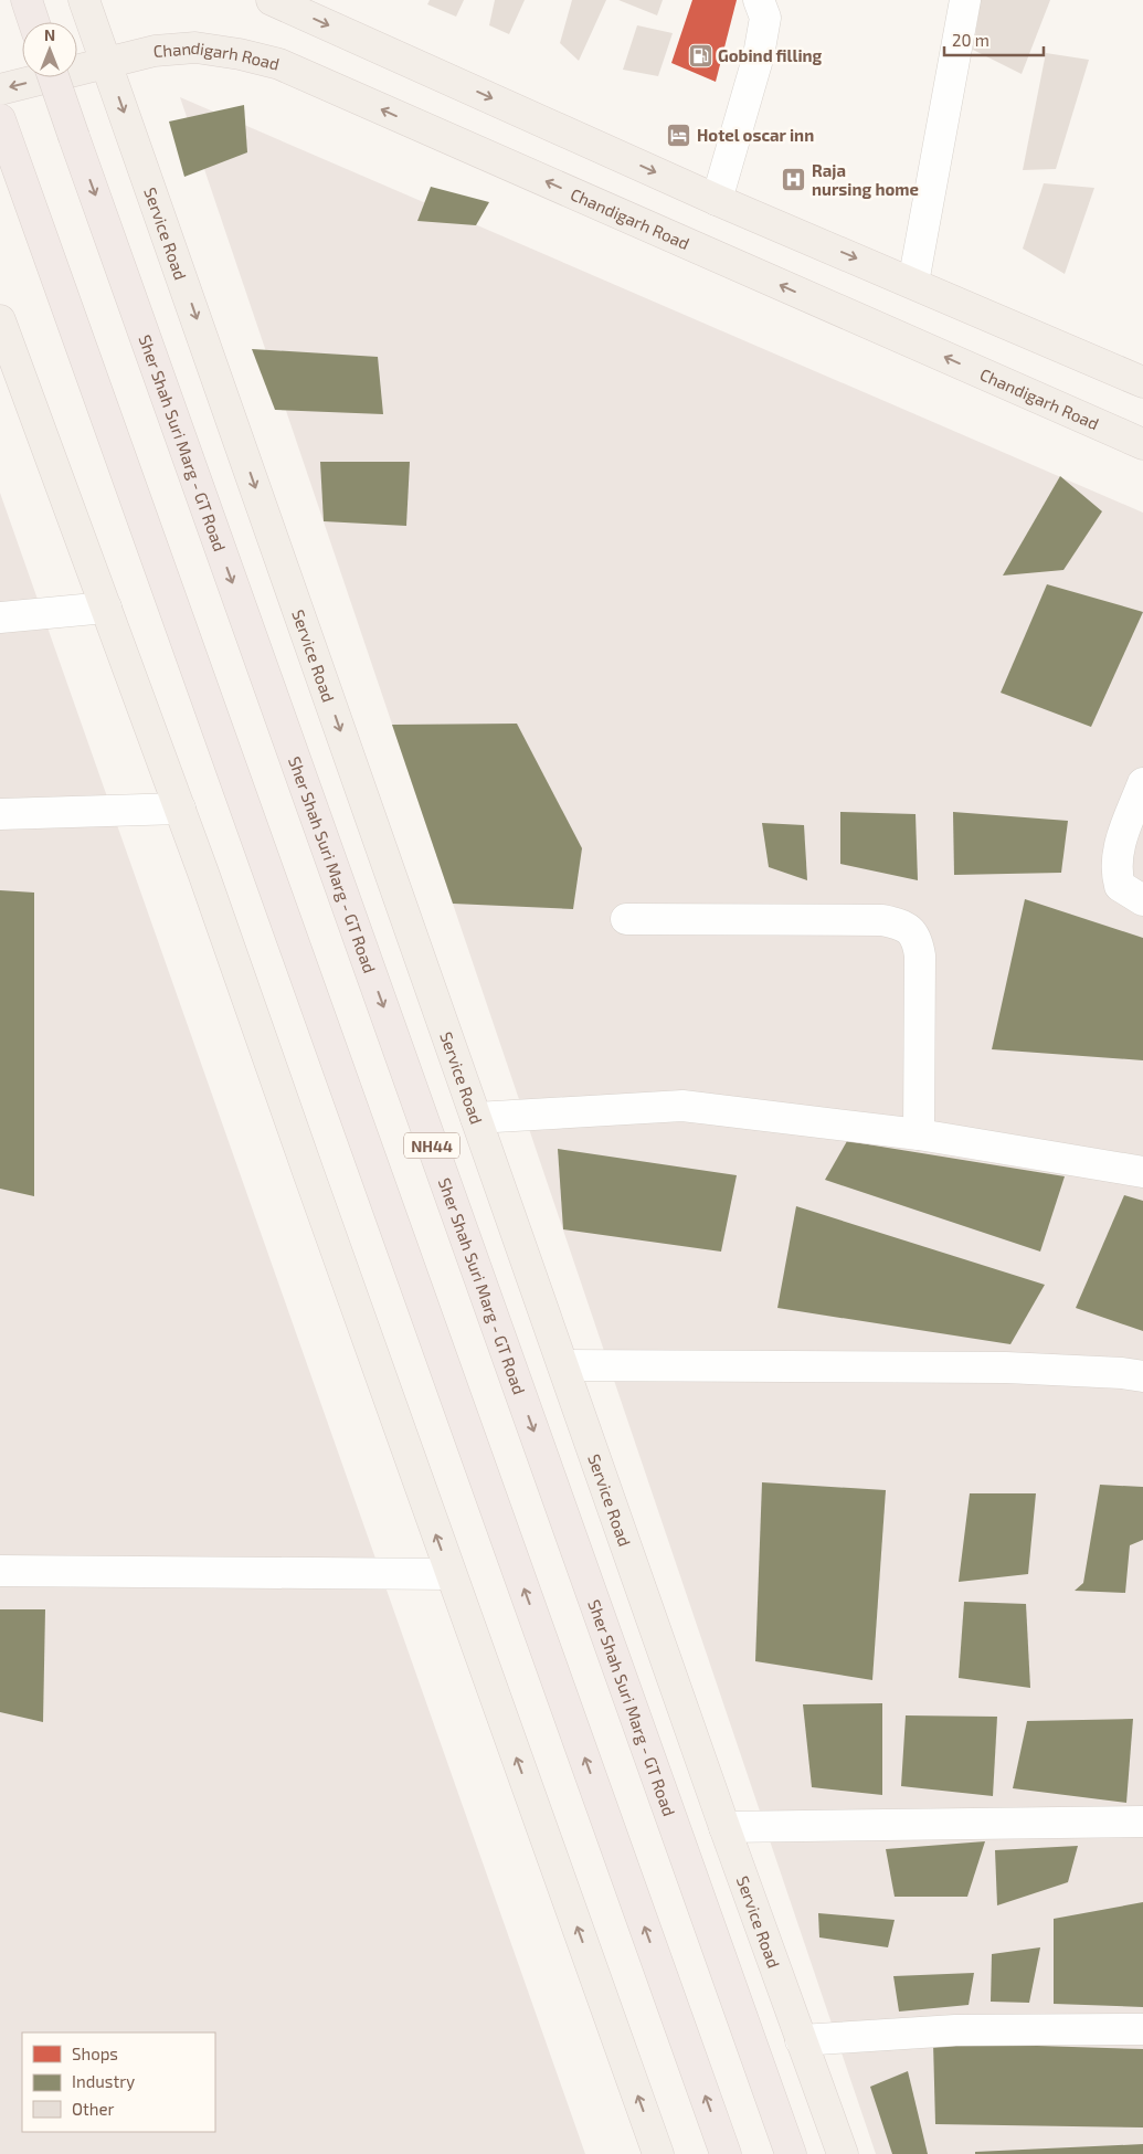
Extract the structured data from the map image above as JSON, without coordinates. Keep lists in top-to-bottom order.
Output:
{
  "streets": {
    "highway": ["Sher Shah Suri Marg - GT Road", "NH44"],
    "main road": ["Chandigarh Road", "Service Road"]
  },
  "crossings": [
    ["Chandigarh Road", "Service Road"]
  ],
  "places": {
    "fuel station": ["Gobind filling"],
    "hotel": ["Hotel oscar inn"],
    "hospital": ["Raja nursing home"]
  },
  "legend": ["Shops", "Industry", "Other"],
  "scale_bar": "20 m",
  "north": "top"
}
